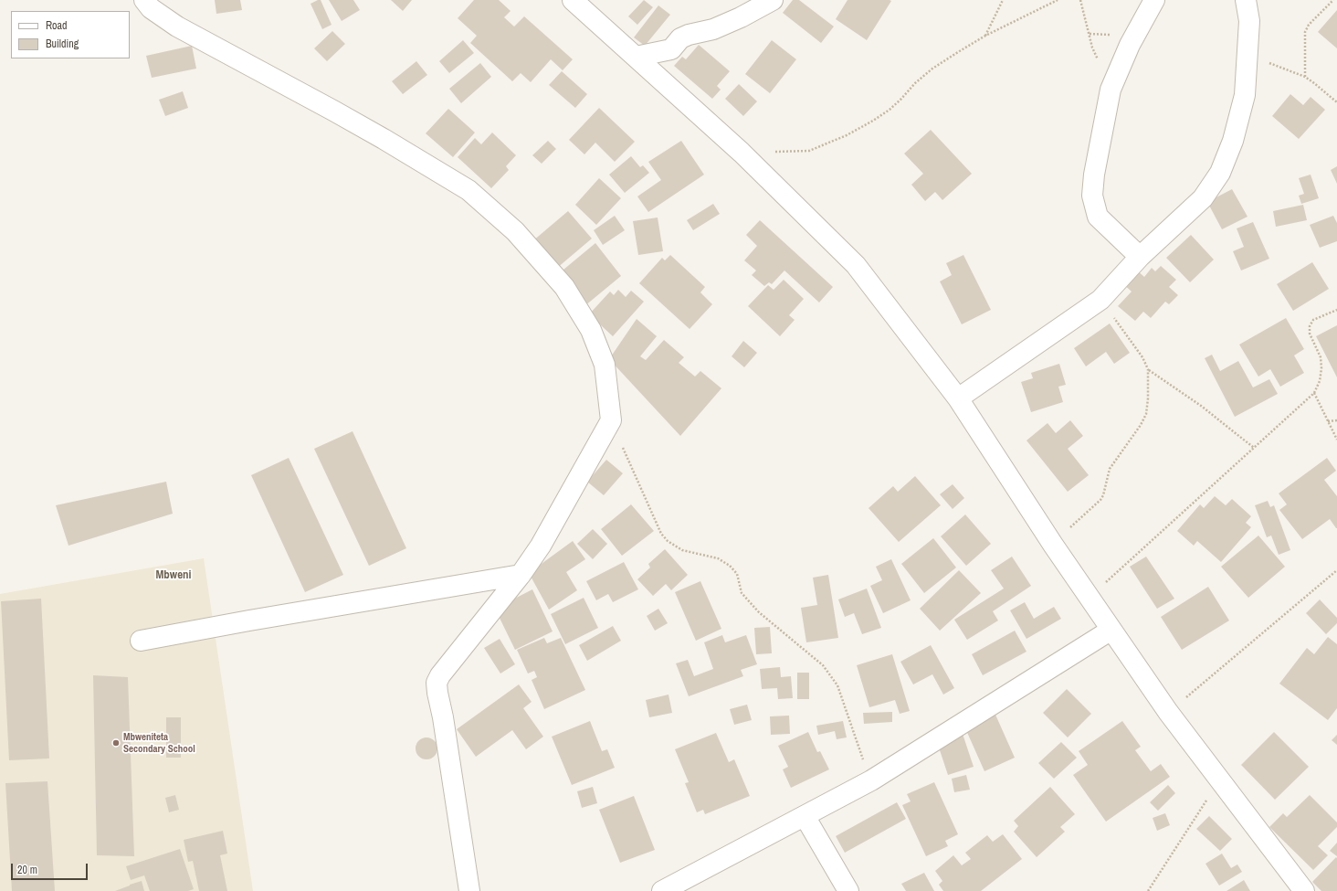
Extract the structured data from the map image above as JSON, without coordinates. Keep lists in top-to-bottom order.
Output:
{
  "districts": ["Mbweni"],
  "places": ["Mbweniteta Secondary School"],
  "legend": ["Road", "Building"],
  "scale_bar": "20 m"
}
